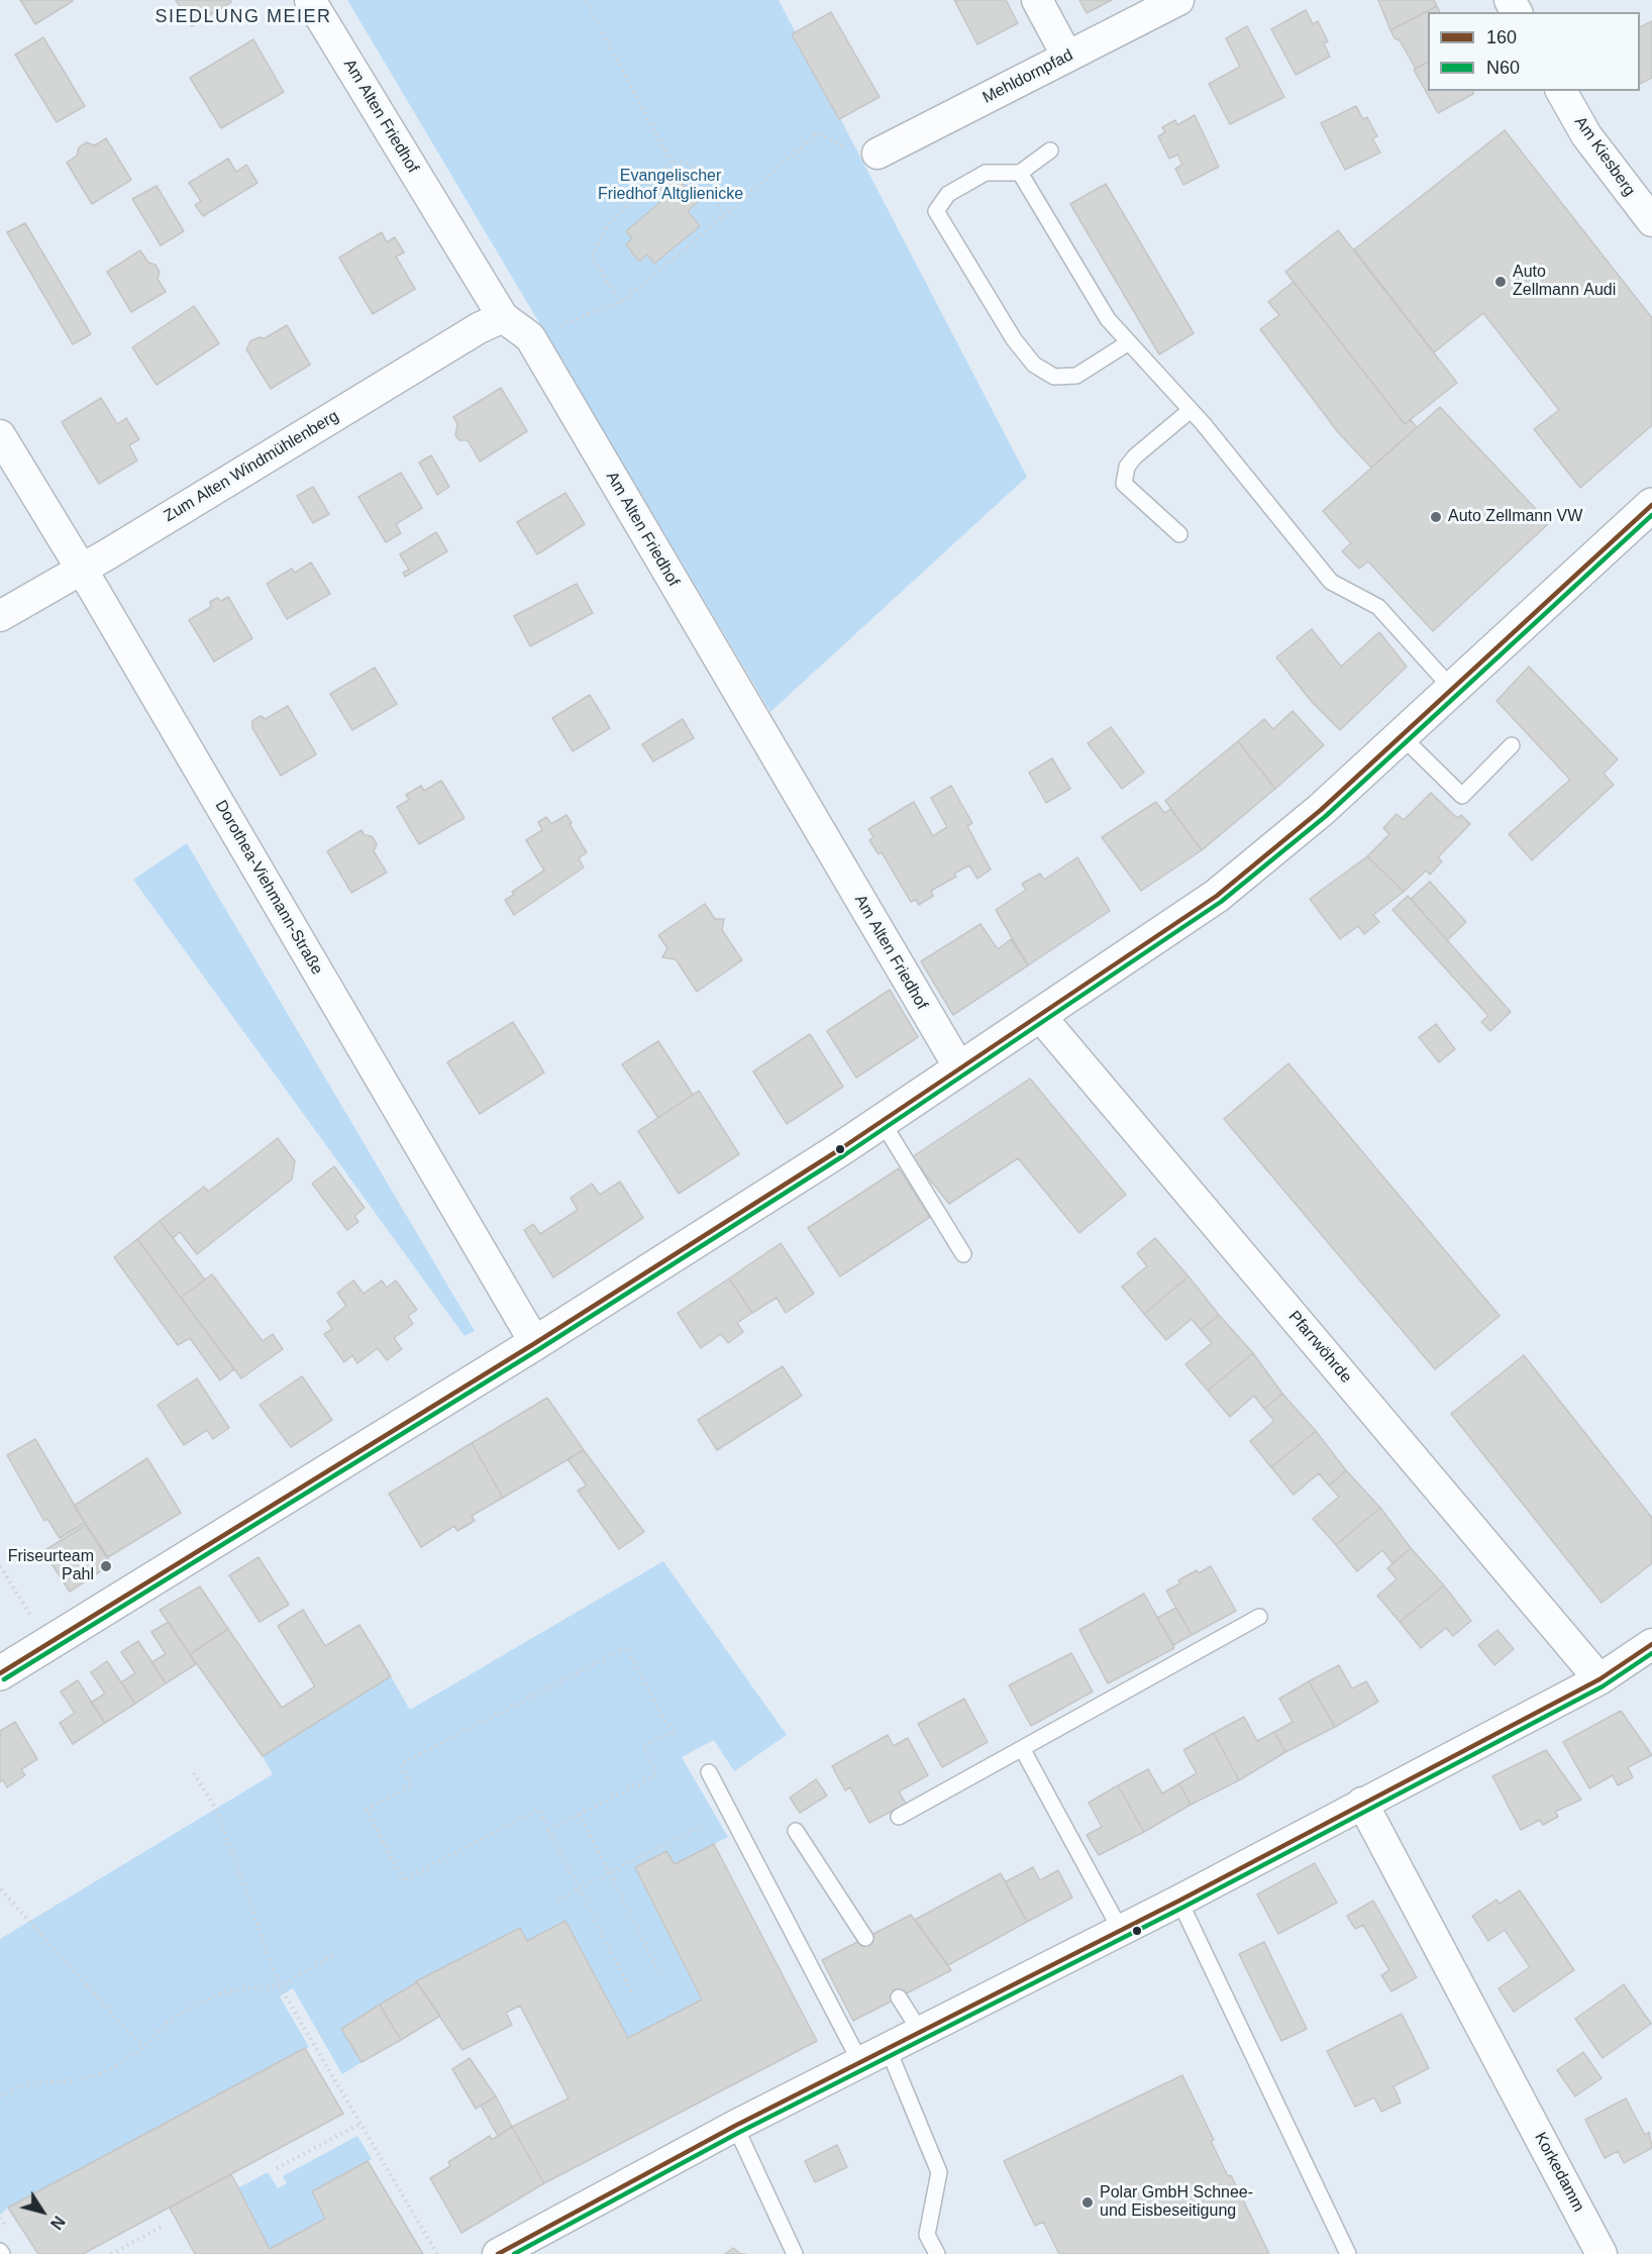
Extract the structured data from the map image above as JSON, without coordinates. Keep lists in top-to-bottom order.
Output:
{
  "streets": {
    "street": [
      "Mehldornpfad",
      "Am Alten Friedhof",
      "Am Kiesberg",
      "Zum Alten Windmühlenberg",
      "Dorothea-Viehmann-Straße",
      "Pfarrwöhrde",
      "Korkedamm"
    ]
  },
  "crossings": [
    ["Am Alten Friedhof", "Zum Alten Windmühlenberg"],
    ["Zum Alten Windmühlenberg", "Dorothea-Viehmann-Straße"]
  ],
  "districts": ["SIEDLUNG MEIER"],
  "parks": ["Evangelischer Friedhof Altglienicke"],
  "places": [
    "Auto Zellmann Audi",
    "Auto Zellmann VW",
    "Friseurteam Pahl",
    "Polar GmbH Schnee- und Eisbeseitigung"
  ],
  "lines": ["transit line 160", "transit line N60"],
  "legend": ["160", "N60"],
  "north": "bottom right"
}
